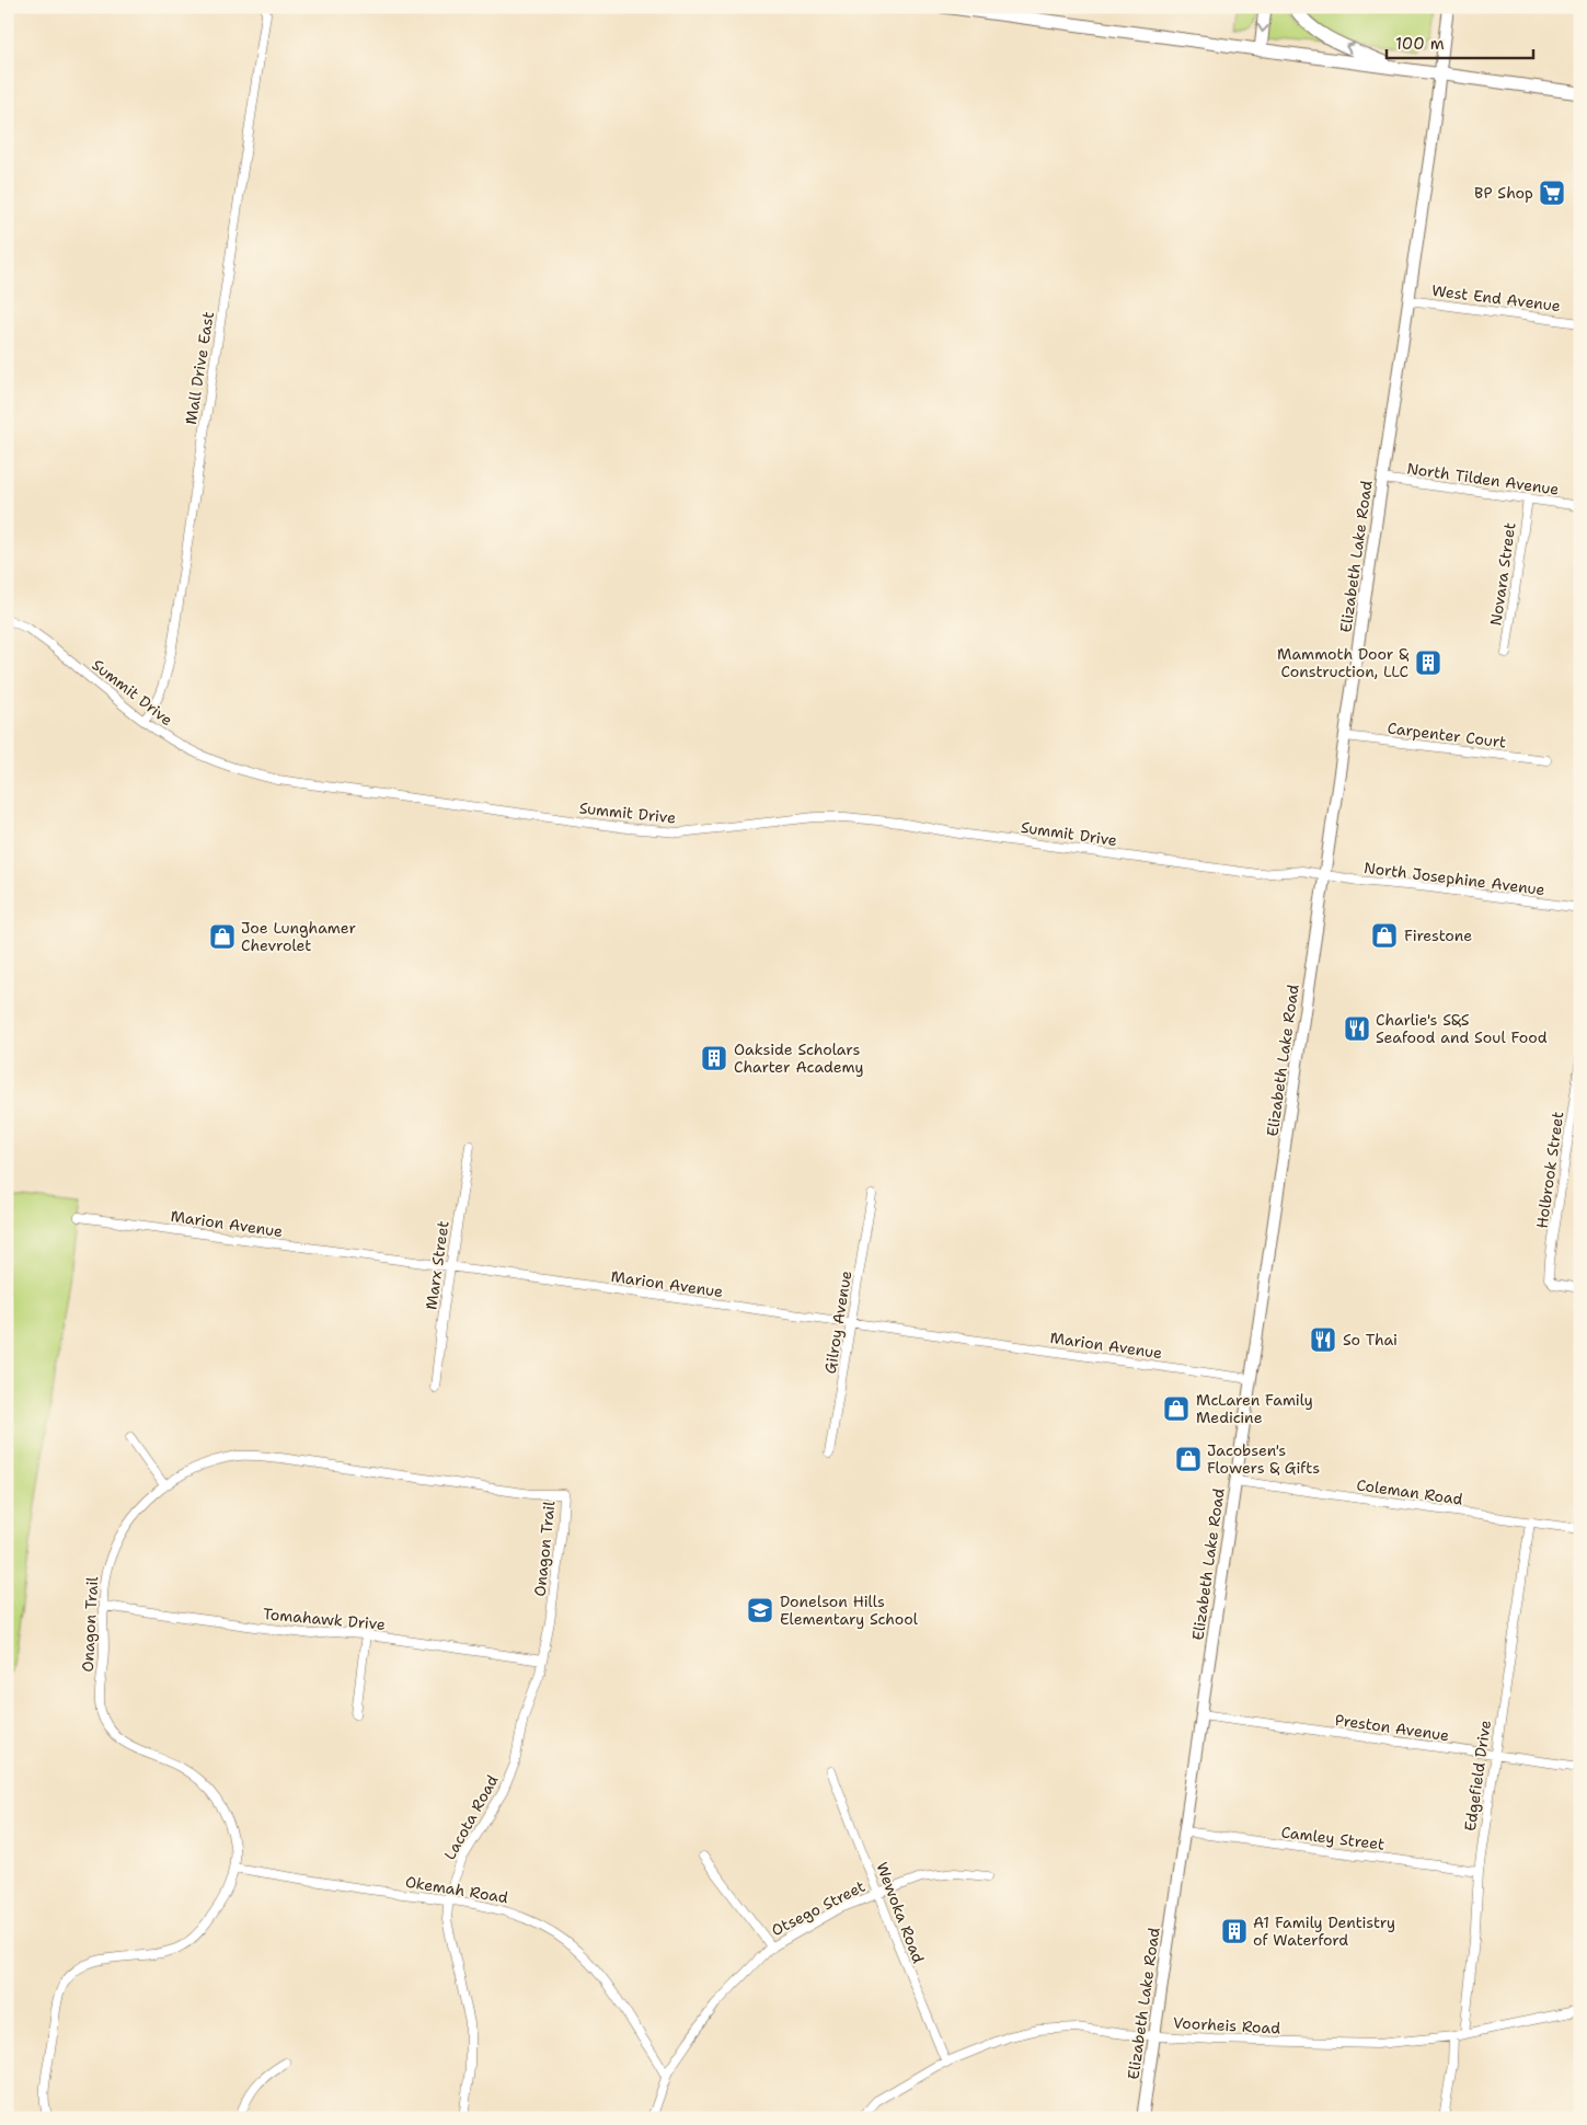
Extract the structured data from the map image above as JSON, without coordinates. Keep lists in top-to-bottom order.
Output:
{
  "streets": {
    "main road": ["Elizabeth Lake Road"],
    "street": [
      "West End Avenue",
      "Mall Drive East",
      "North Tilden Avenue",
      "Novara Street",
      "Summit Drive",
      "Carpenter Court",
      "North Josephine Avenue",
      "Holbrook Street",
      "Marion Avenue",
      "Marx Street",
      "Gilroy Avenue",
      "Coleman Road",
      "Onagon Trail",
      "Tomahawk Drive",
      "Preston Avenue",
      "Edgefield Drive",
      "Lacota Road",
      "Camley Street",
      "Okemah Road",
      "Otsego Street",
      "Wewoka Road",
      "Voorheis Road"
    ]
  },
  "crossings": [
    ["West End Avenue", "Elizabeth Lake Road"],
    ["Mall Drive East", "Summit Drive"],
    ["North Tilden Avenue", "Elizabeth Lake Road"],
    ["North Tilden Avenue", "Novara Street"],
    ["Elizabeth Lake Road", "Summit Drive"],
    ["Elizabeth Lake Road", "Carpenter Court"],
    ["Elizabeth Lake Road", "North Josephine Avenue"],
    ["Elizabeth Lake Road", "Marion Avenue"],
    ["Elizabeth Lake Road", "Coleman Road"],
    ["Elizabeth Lake Road", "Preston Avenue"],
    ["Elizabeth Lake Road", "Camley Street"],
    ["Elizabeth Lake Road", "Voorheis Road"],
    ["Summit Drive", "North Josephine Avenue"],
    ["Marion Avenue", "Marx Street"],
    ["Marion Avenue", "Gilroy Avenue"],
    ["Coleman Road", "Edgefield Drive"],
    ["Onagon Trail", "Tomahawk Drive"],
    ["Onagon Trail", "Lacota Road"],
    ["Onagon Trail", "Okemah Road"],
    ["Tomahawk Drive", "Lacota Road"],
    ["Preston Avenue", "Edgefield Drive"],
    ["Edgefield Drive", "Camley Street"],
    ["Edgefield Drive", "Voorheis Road"],
    ["Lacota Road", "Okemah Road"],
    ["Okemah Road", "Otsego Street"],
    ["Otsego Street", "Wewoka Road"],
    ["Wewoka Road", "Voorheis Road"]
  ],
  "places": {
    "supermarket": ["BP Shop"],
    "building": ["Mammoth Door & Construction, LLC", "Oakside Scholars Charter Academy", "A1 Family Dentistry of Waterford"],
    "shop": [
      "Firestone",
      "Joe Lunghamer Chevrolet",
      "McLaren Family Medicine",
      "Jacobsen's Flowers & Gifts"
    ],
    "restaurant": ["Charlie's S&S Seafood and Soul Food", "So Thai"],
    "school or university": ["Donelson Hills Elementary School"]
  },
  "scale_bar": "100 m"
}
